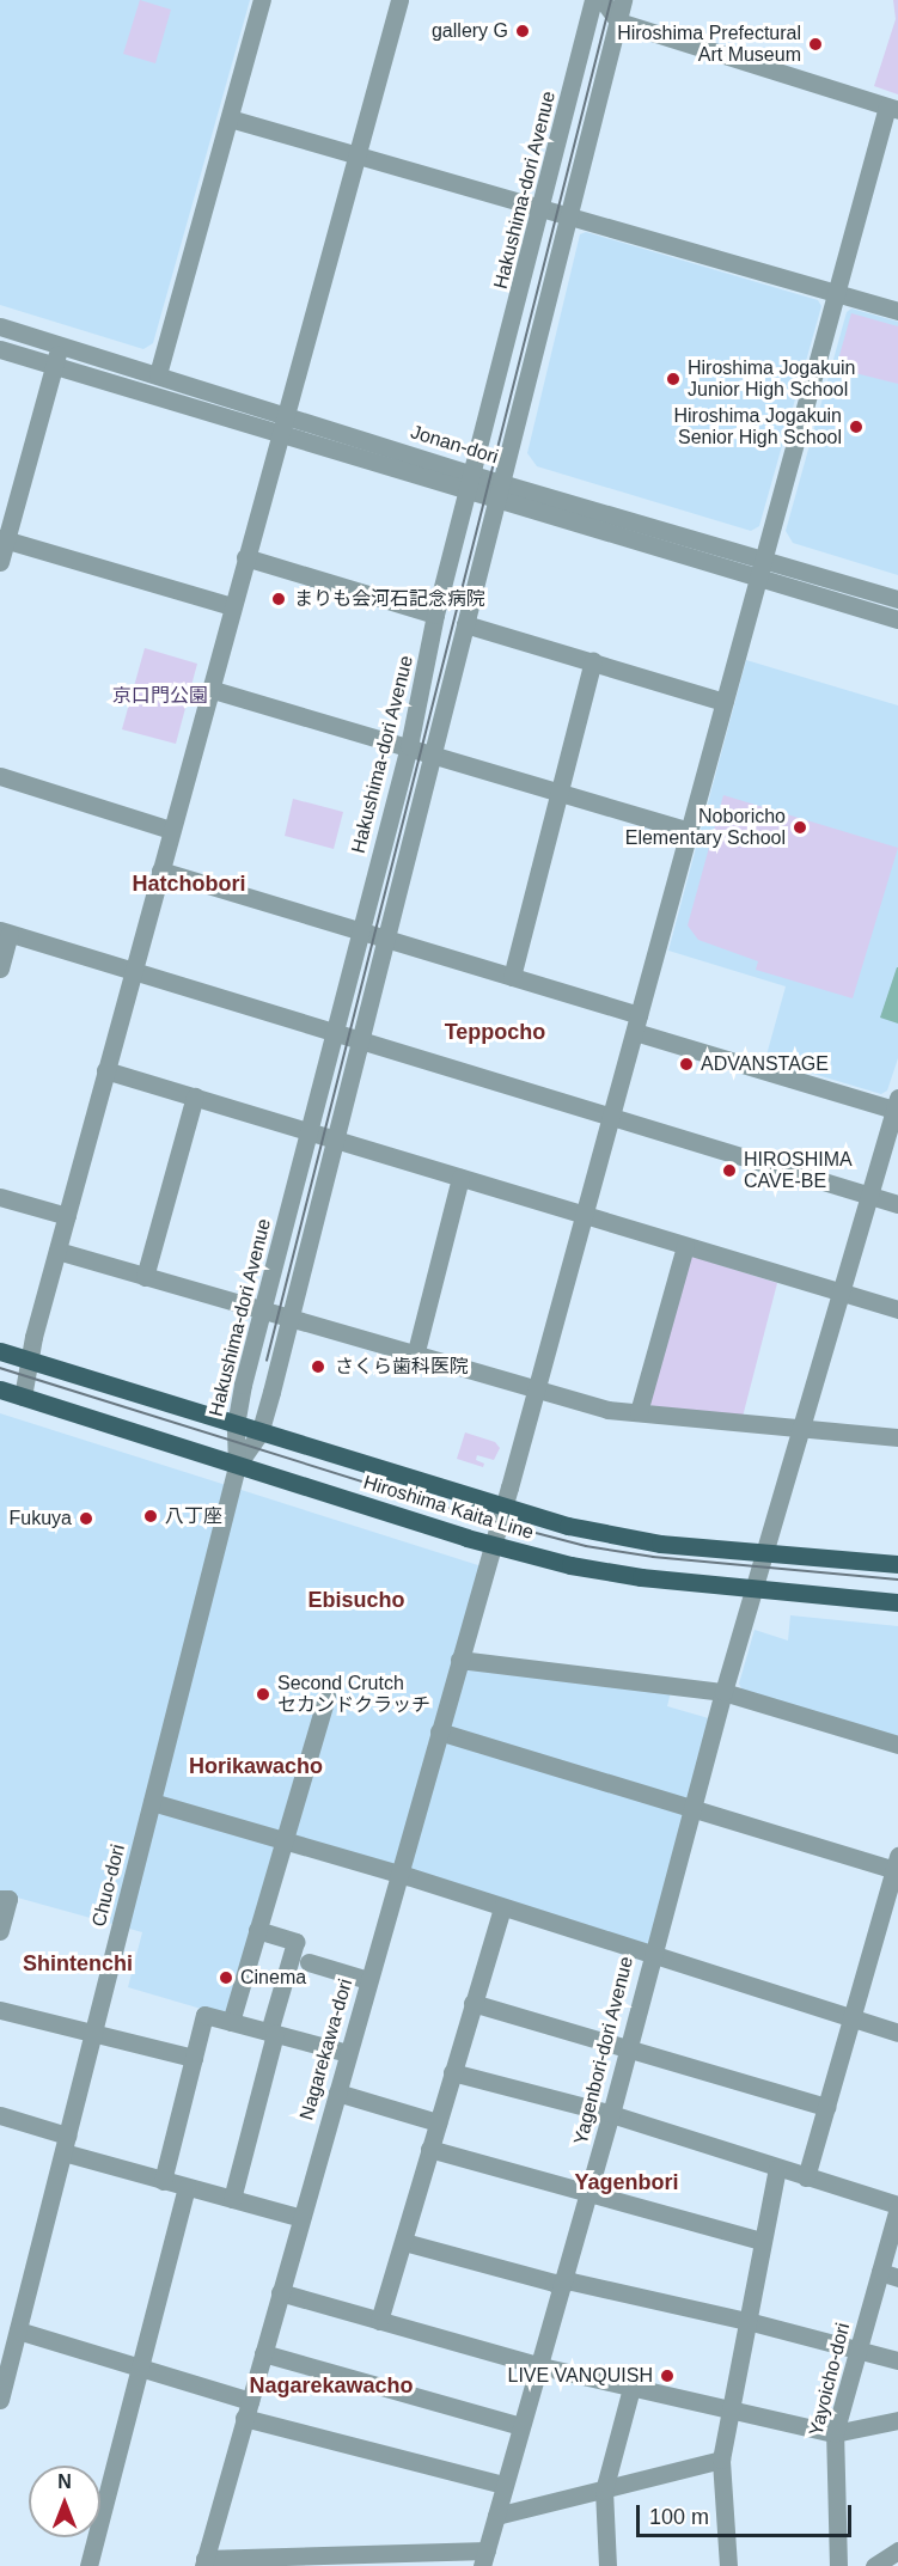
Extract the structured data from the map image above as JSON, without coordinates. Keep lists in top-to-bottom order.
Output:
{
  "streets": {
    "main road": ["Hiroshima Kaita Line"],
    "street": [
      "Hakushima-dori Avenue",
      "Jonan-dori",
      "Chuo-dori",
      "Nagarekawa-dori",
      "Yagenbori-dori Avenue",
      "Yayoicho-dori"
    ]
  },
  "crossings": [
    ["Hakushima-dori Avenue", "Jonan-dori"],
    ["Hakushima-dori Avenue", "Hiroshima Kaita Line"],
    ["Hakushima-dori Avenue", "Chuo-dori"],
    ["Jonan-dori", "Nagarekawa-dori"],
    ["Hiroshima Kaita Line", "Chuo-dori"],
    ["Hiroshima Kaita Line", "Nagarekawa-dori"],
    ["Hiroshima Kaita Line", "Yagenbori-dori Avenue"]
  ],
  "districts": [
    "Hatchobori",
    "Teppocho",
    "Ebisucho",
    "Horikawacho",
    "Shintenchi",
    "Yagenbori",
    "Nagarekawacho"
  ],
  "parks": ["京口門公園"],
  "places": [
    "gallery G",
    "Hiroshima Prefectural Art Museum",
    "Hiroshima Jogakuin Junior High School",
    "Hiroshima Jogakuin Senior High School",
    "まりも会河石記念病院",
    "Noboricho Elementary School",
    "ADVANSTAGE",
    "HIROSHIMA CAVE-BE",
    "さくら歯科医院",
    "八丁座",
    "Fukuya",
    "Second Crutch セカンドクラッチ",
    "Cinema",
    "LIVE VANQUISH"
  ],
  "scale_bar": "100 m",
  "north": "top"
}
